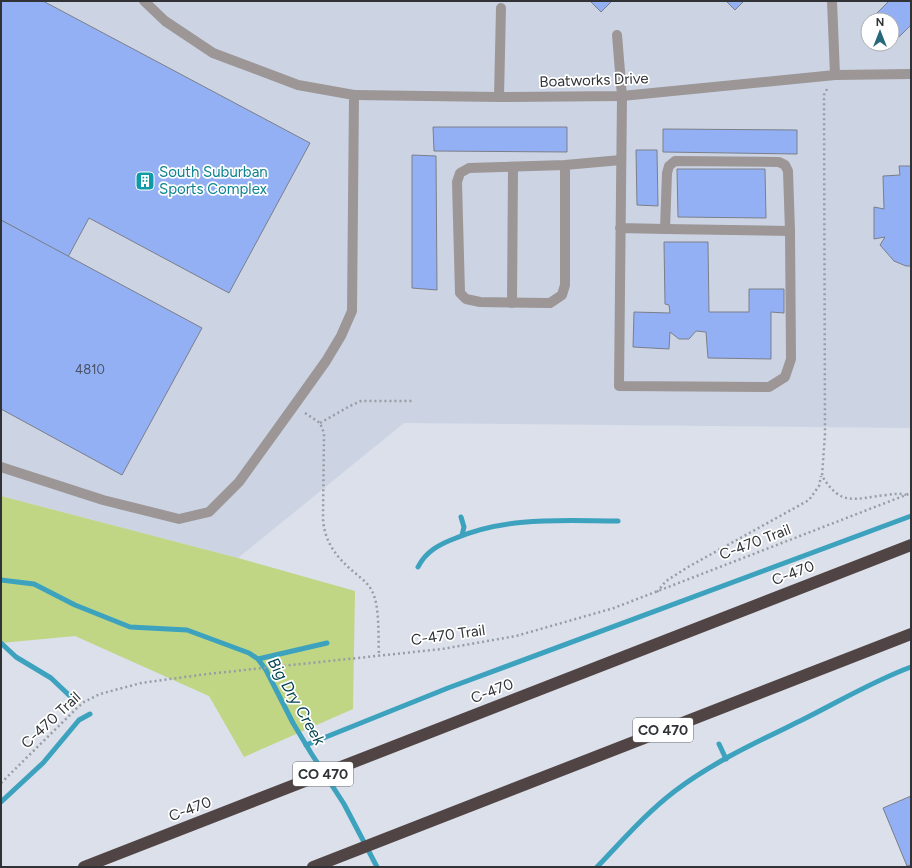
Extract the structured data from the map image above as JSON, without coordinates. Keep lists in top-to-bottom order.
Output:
{
  "streets": {
    "highway": ["C-470", "CO 470"],
    "street": ["Boatworks Drive"],
    "path": ["C-470 Trail"]
  },
  "water": ["Big Dry Creek"],
  "places": {
    "building": ["South Suburban Sports Complex"]
  },
  "house_numbers": ["4810"],
  "north": "top"
}
